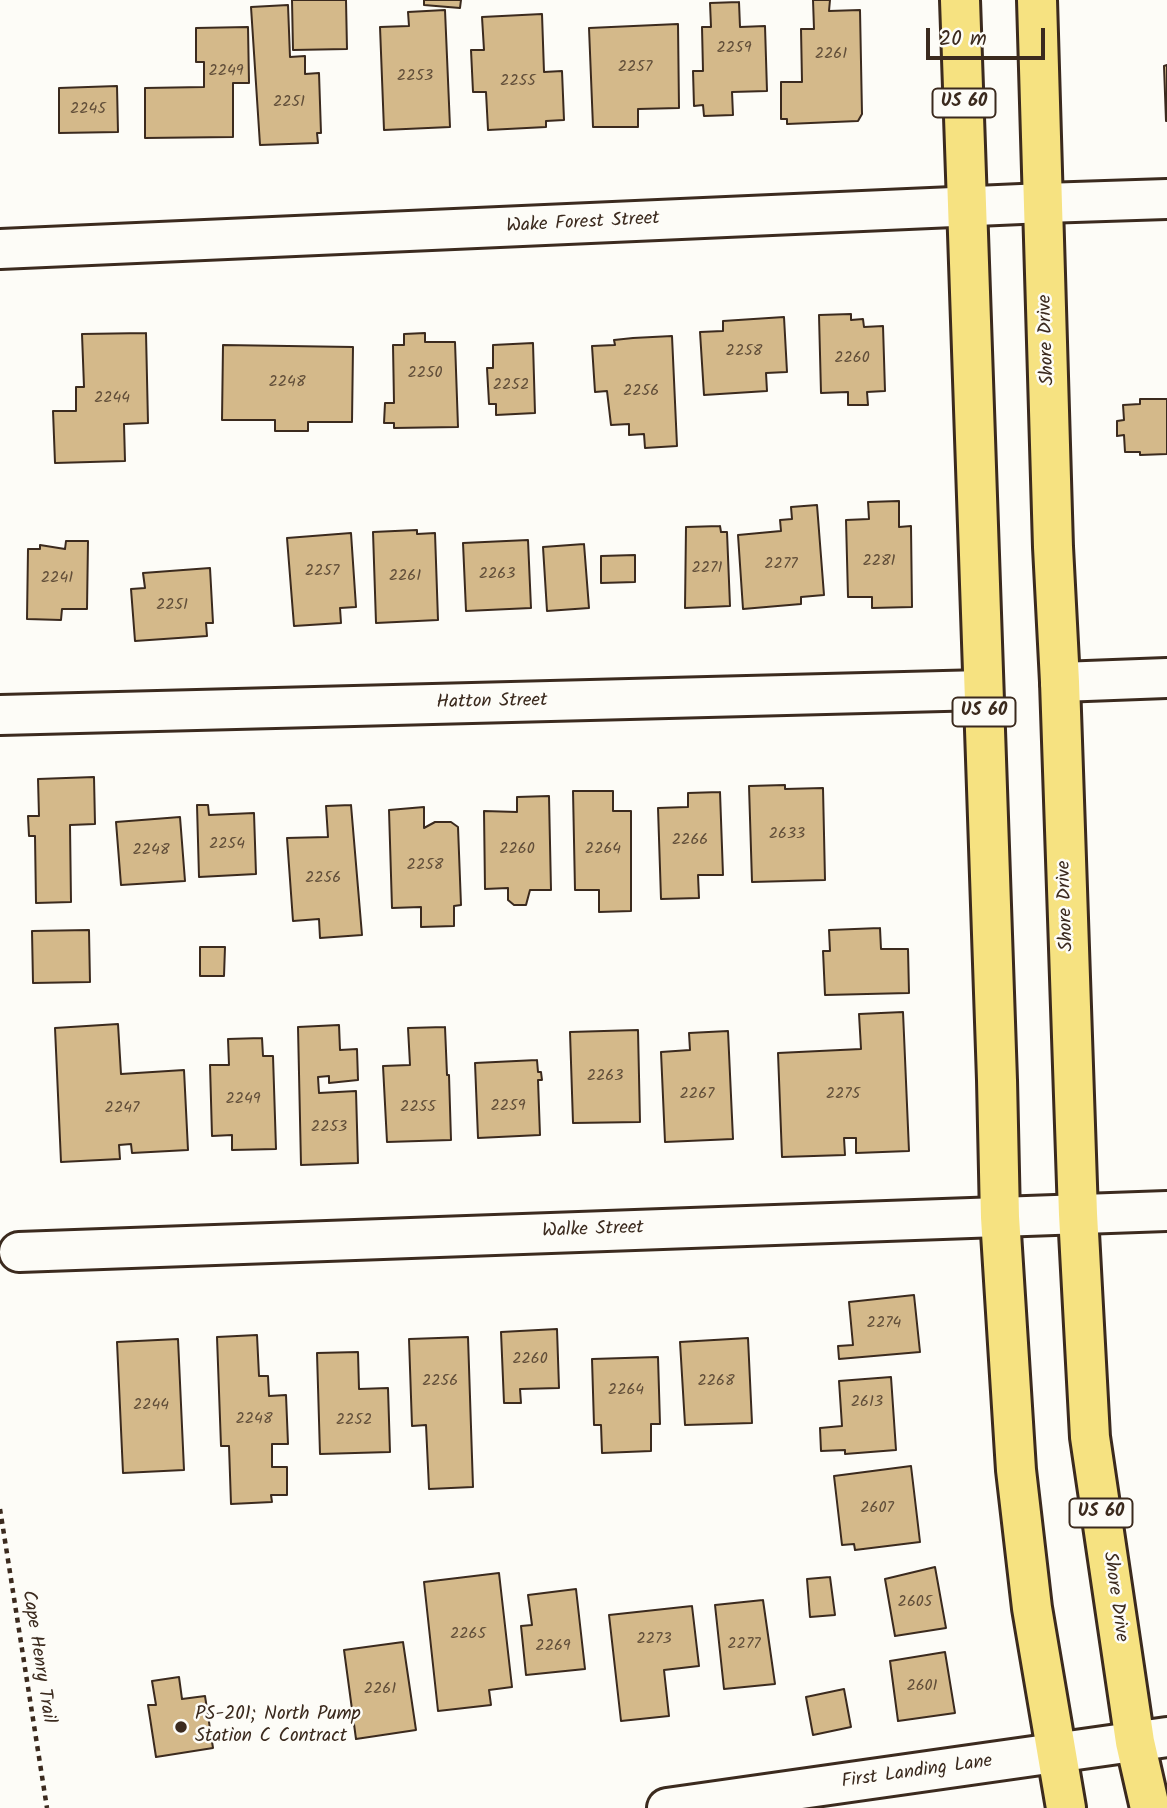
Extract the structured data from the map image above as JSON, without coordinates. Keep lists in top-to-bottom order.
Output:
{
  "streets": {
    "highway": ["US 60", "Shore Drive"],
    "street": [
      "Wake Forest Street",
      "Hatton Street",
      "Walke Street",
      "First Landing Lane"
    ],
    "path": ["Cape Henry Trail"]
  },
  "crossings": [
    ["US 60", "Wake Forest Street"],
    ["US 60", "Hatton Street"],
    ["US 60", "Walke Street"],
    ["US 60", "First Landing Lane"],
    ["Wake Forest Street", "Shore Drive"],
    ["Shore Drive", "Walke Street"],
    ["Shore Drive", "First Landing Lane"]
  ],
  "places": ["PS-201; North Pump Station C Contract"],
  "house_numbers": [
    "2259",
    "2261",
    "2257",
    "2249",
    "2253",
    "2255",
    "2251",
    "2245",
    "2258",
    "2260",
    "2250",
    "2248",
    "2252",
    "2256",
    "2244",
    "2281",
    "2277",
    "2271",
    "2257",
    "2263",
    "2261",
    "2241",
    "2251",
    "2633",
    "2266",
    "2254",
    "2260",
    "2264",
    "2248",
    "2258",
    "2256",
    "2263",
    "2267",
    "2275",
    "2249",
    "2259",
    "2255",
    "2247",
    "2253",
    "2274",
    "2260",
    "2256",
    "2268",
    "2264",
    "2613",
    "2244",
    "2248",
    "2252",
    "2607",
    "2605",
    "2265",
    "2273",
    "2277",
    "2269",
    "2601",
    "2261"
  ],
  "scale_bar": "20 m"
}
